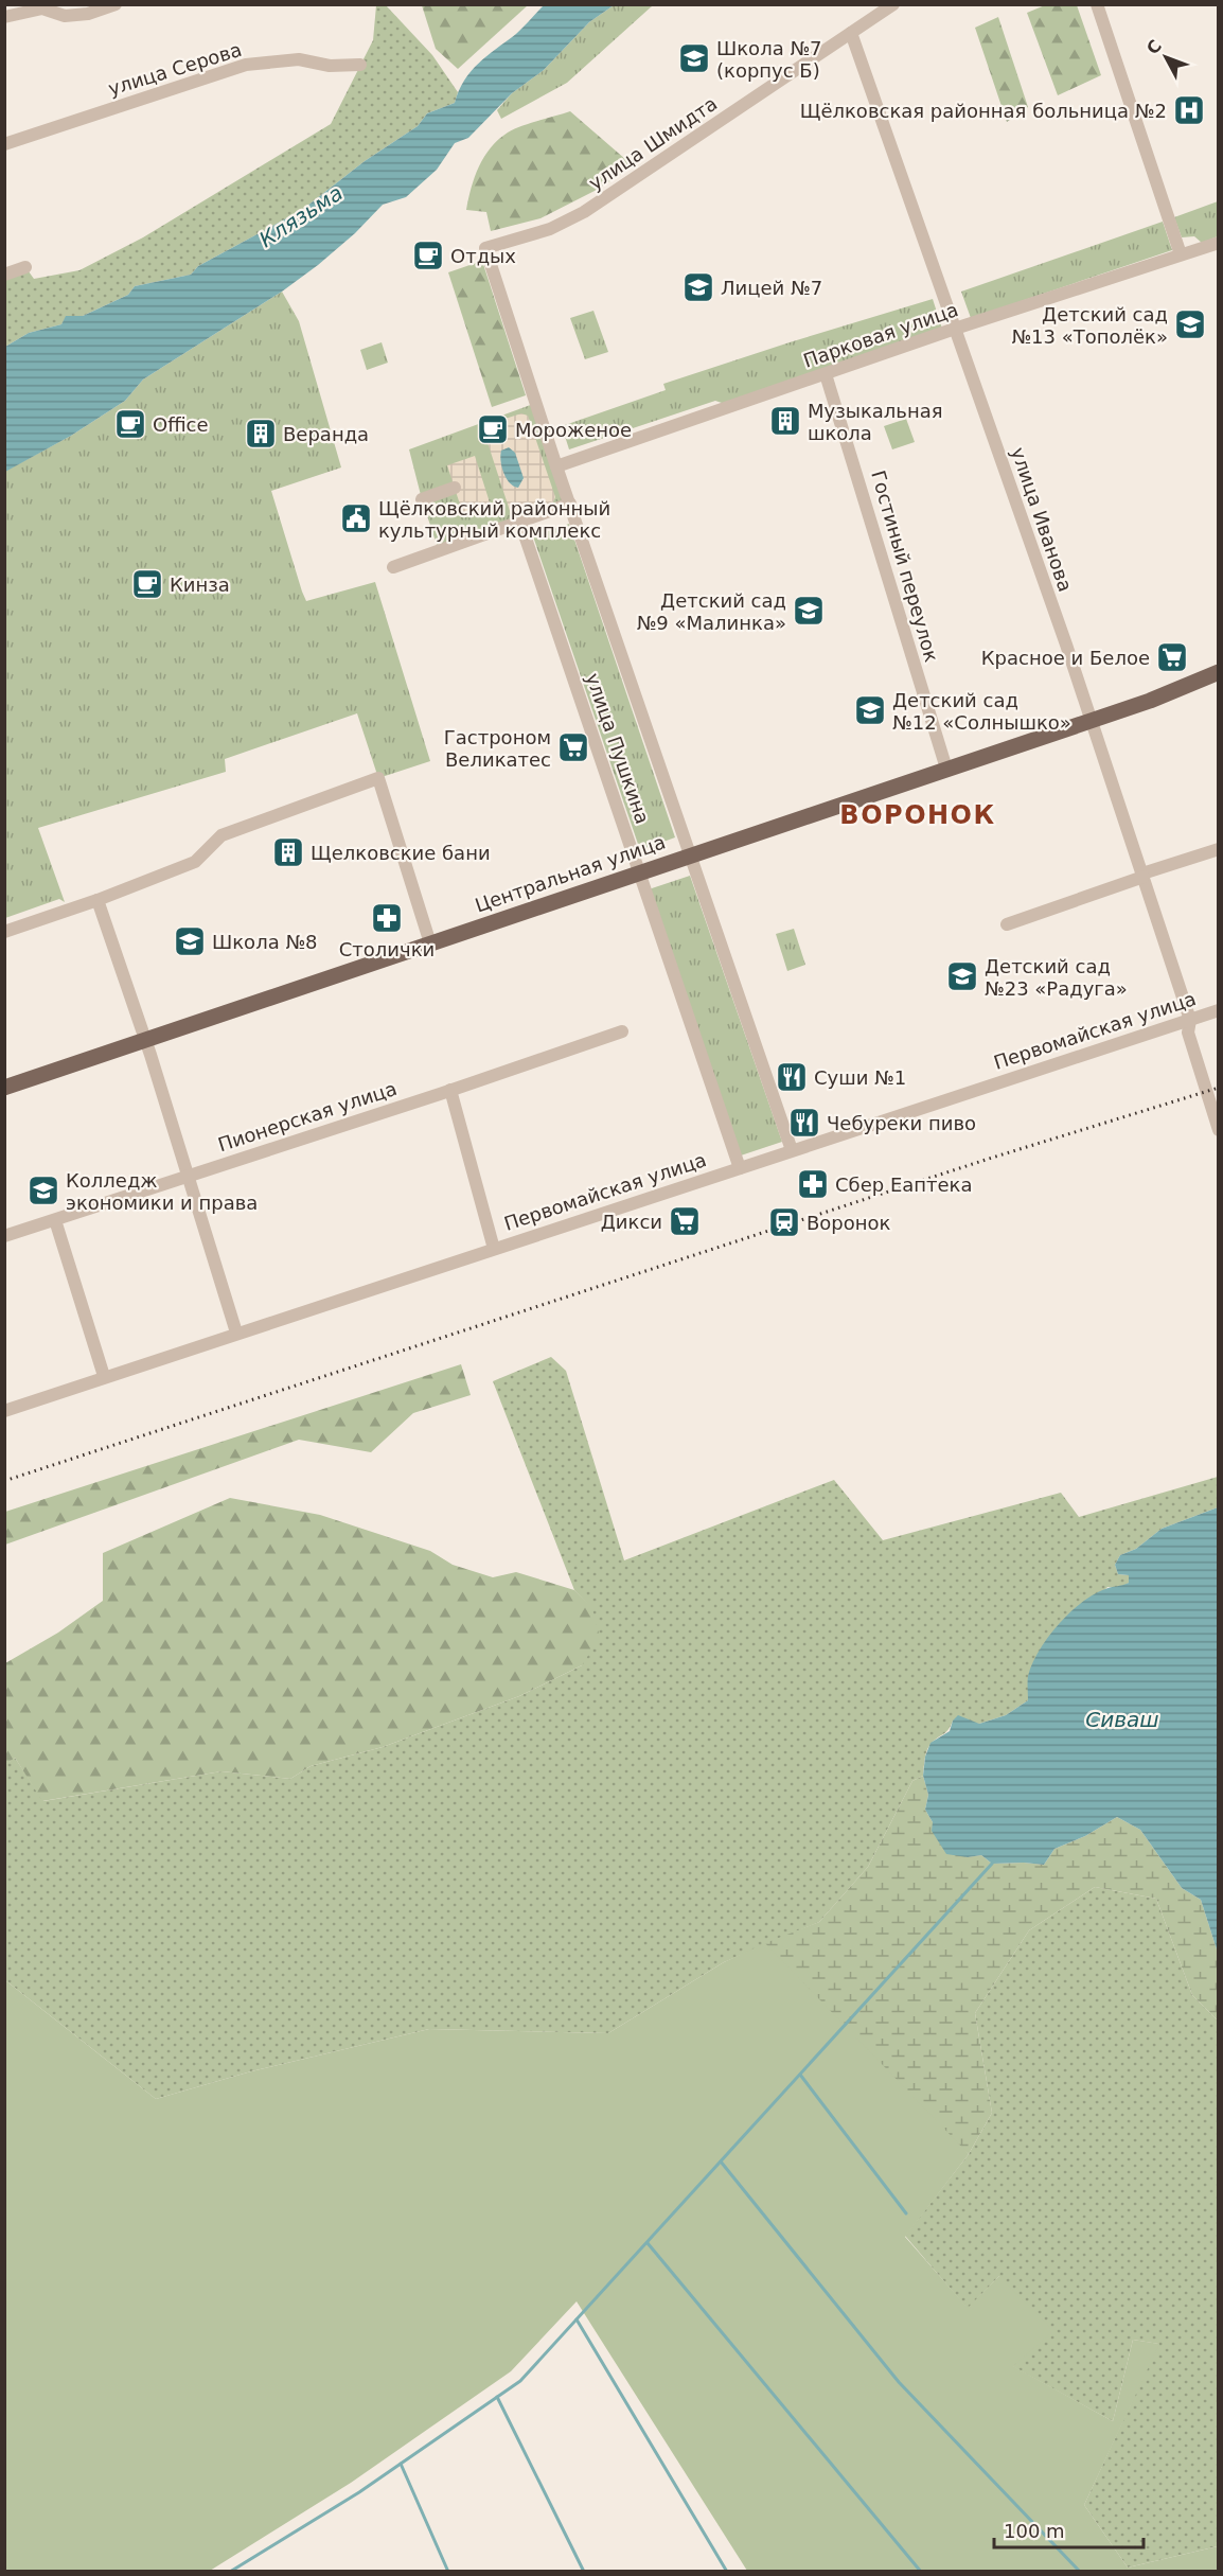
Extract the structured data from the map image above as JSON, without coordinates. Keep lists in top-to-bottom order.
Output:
{
  "streets": {
    "main road": ["Центральная улица"],
    "street": [
      "улица Серова",
      "улица Шмидта",
      "Парковая улица",
      "улица Иванова",
      "Гостиный переулок",
      "улица Пушкина",
      "Первомайская улица",
      "Пионерская улица"
    ]
  },
  "crossings": [
    ["улица Шмидта", "Парковая улица"],
    ["улица Шмидта", "улица Иванова"],
    ["Парковая улица", "улица Иванова"],
    ["Парковая улица", "Гостиный переулок"],
    ["улица Иванова", "Центральная улица"],
    ["улица Иванова", "Первомайская улица"],
    ["Гостиный переулок", "Центральная улица"],
    ["улица Пушкина", "Центральная улица"],
    ["улица Пушкина", "Первомайская улица"]
  ],
  "districts": ["ВОРОНОК"],
  "water": ["Клязьма", "Сиваш"],
  "places": {
    "school or university": [
      "Школа №7 (корпус Б)",
      "Лицей №7",
      "Детский сад №13 «Тополёк»",
      "Детский сад №9 «Малинка»",
      "Детский сад №12 «Солнышко»",
      "Школа №8",
      "Детский сад №23 «Радуга»",
      "Колледж экономики и права"
    ],
    "hospital": ["Щёлковская районная больница №2"],
    "cafe": [
      "Отдых",
      "Office",
      "Мороженое",
      "Кинза"
    ],
    "building": ["Музыкальная школа", "Веранда", "Щелковские бани"],
    "public building": ["Щёлковский районный культурный комплекс"],
    "supermarket": ["Красное и Белое", "Гастроном Великатес", "Дикси"],
    "pharmacy": ["Столички", "Сбер Еаптека"],
    "restaurant": ["Суши №1", "Чебуреки пиво"],
    "station": ["Воронок"]
  },
  "scale_bar": "100 m",
  "north": "top left"
}
